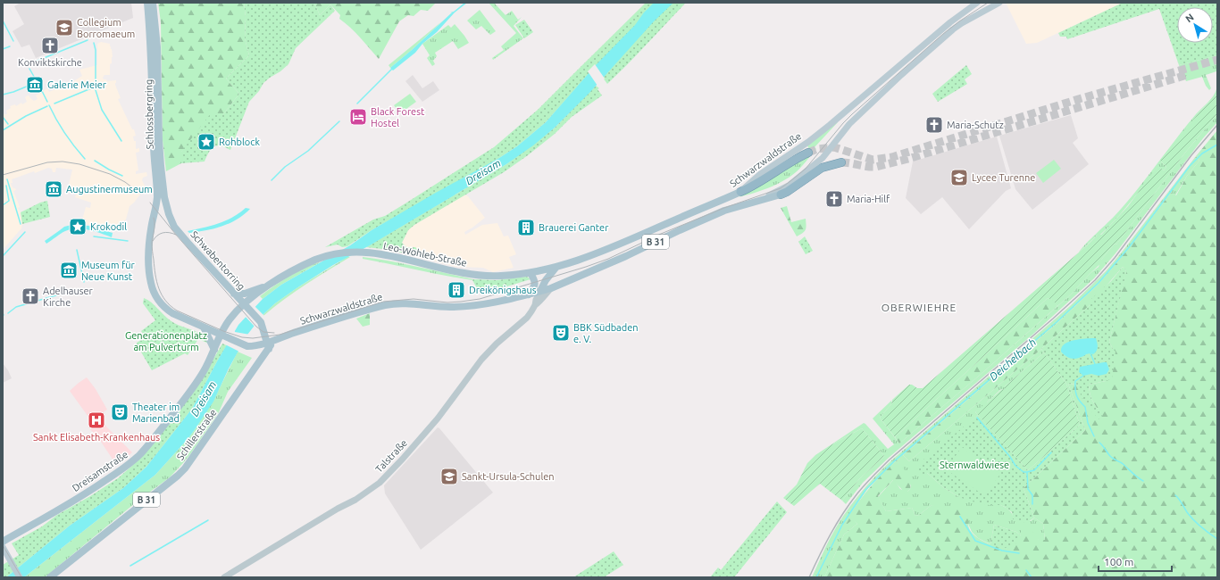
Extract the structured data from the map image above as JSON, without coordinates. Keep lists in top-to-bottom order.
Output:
{
  "streets": {
    "highway": ["B 31"],
    "main road": [
      "Schlossbergring",
      "Schwarzwaldstraße",
      "Leo-Wohleb-Straße",
      "Schwabentorring",
      "Schillerstraße",
      "Dreisamstraße"
    ],
    "street": ["Talstraße"]
  },
  "crossings": [
    ["Schlossbergring", "Schwarzwaldstraße"],
    ["Schlossbergring", "Schwabentorring"],
    ["Schlossbergring", "Dreisamstraße"],
    ["Schwarzwaldstraße", "B 31"],
    ["Schwarzwaldstraße", "Leo-Wohleb-Straße"],
    ["Schwarzwaldstraße", "Schwabentorring"],
    ["Schwarzwaldstraße", "Schillerstraße"],
    ["Schwarzwaldstraße", "Talstraße"],
    ["Leo-Wohleb-Straße", "Schwabentorring"],
    ["Leo-Wohleb-Straße", "Dreisamstraße"],
    ["Schwabentorring", "Schillerstraße"],
    ["Schwabentorring", "Dreisamstraße"]
  ],
  "districts": ["OBERWIEHRE"],
  "water": ["Dreisam", "Deichelbach"],
  "parks": ["Generationenplatz am Pulverturm", "Sternwaldwiese"],
  "places": {
    "school or university": ["Collegium Borromaeum", "Lycee Turenne", "Sankt-Ursula-Schulen"],
    "church": [
      "Konviktskirche",
      "Maria-Schutz",
      "Maria-Hilf",
      "Adelhauser Kirche"
    ],
    "museum": ["Galerie Meier", "Augustinermuseum", "Museum für Neue Kunst"],
    "hotel": ["Black Forest Hostel"],
    "place": ["Rohblock", "Krokodil"],
    "building": ["Brauerei Ganter", "Dreikönigshaus"],
    "theatre": ["BBK Südbaden e. V.", "Theater im Marienbad"],
    "hospital": ["Sankt Elisabeth-Krankenhaus"]
  },
  "scale_bar": "100 m",
  "north": "top left"
}
